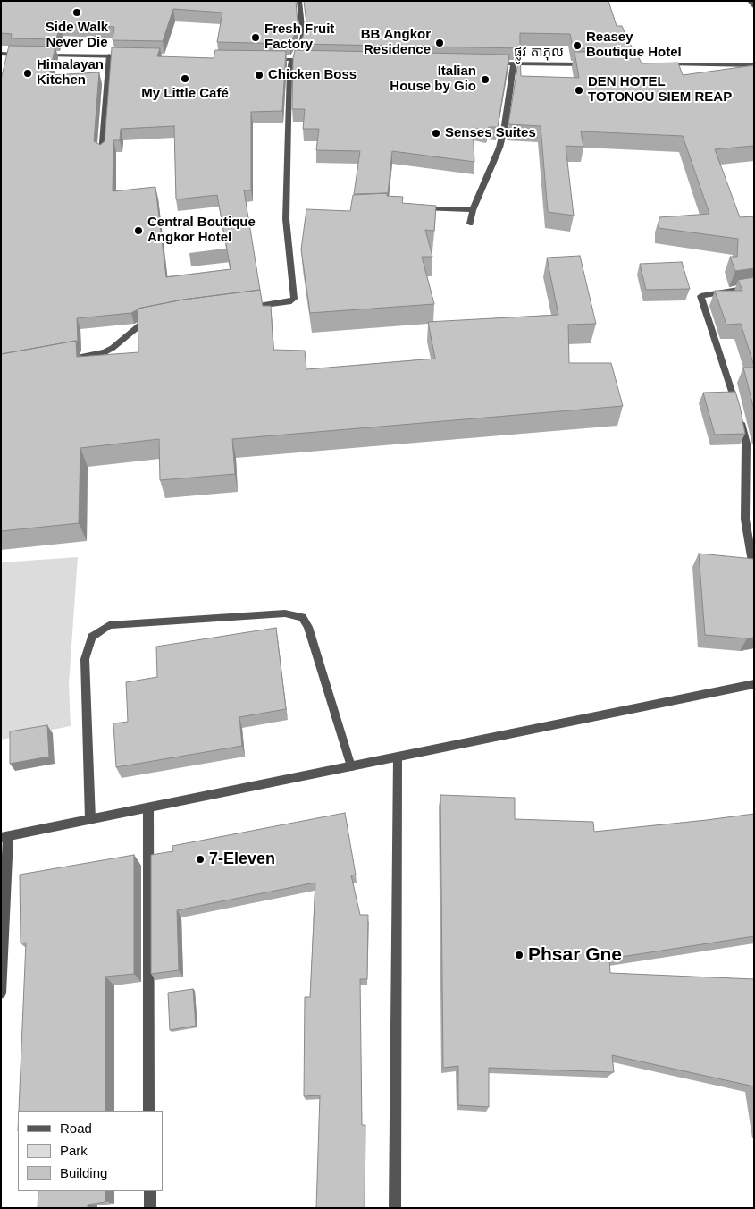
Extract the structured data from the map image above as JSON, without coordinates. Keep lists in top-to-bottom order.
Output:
{
  "streets": {
    "street": ["ផ្លូវ តាភុល"]
  },
  "places": [
    "Side Walk Never Die",
    "Fresh Fruit Factory",
    "BB Angkor Residence",
    "Reasey Boutique Hotel",
    "Himalayan Kitchen",
    "Chicken Boss",
    "My Little Café",
    "Italian House by Gio",
    "DEN HOTEL TOTONOU SIEM REAP",
    "Senses Suites",
    "Central Boutique Angkor Hotel",
    "7-Eleven",
    "Phsar Gne"
  ],
  "legend": ["Road", "Park", "Building"]
}
